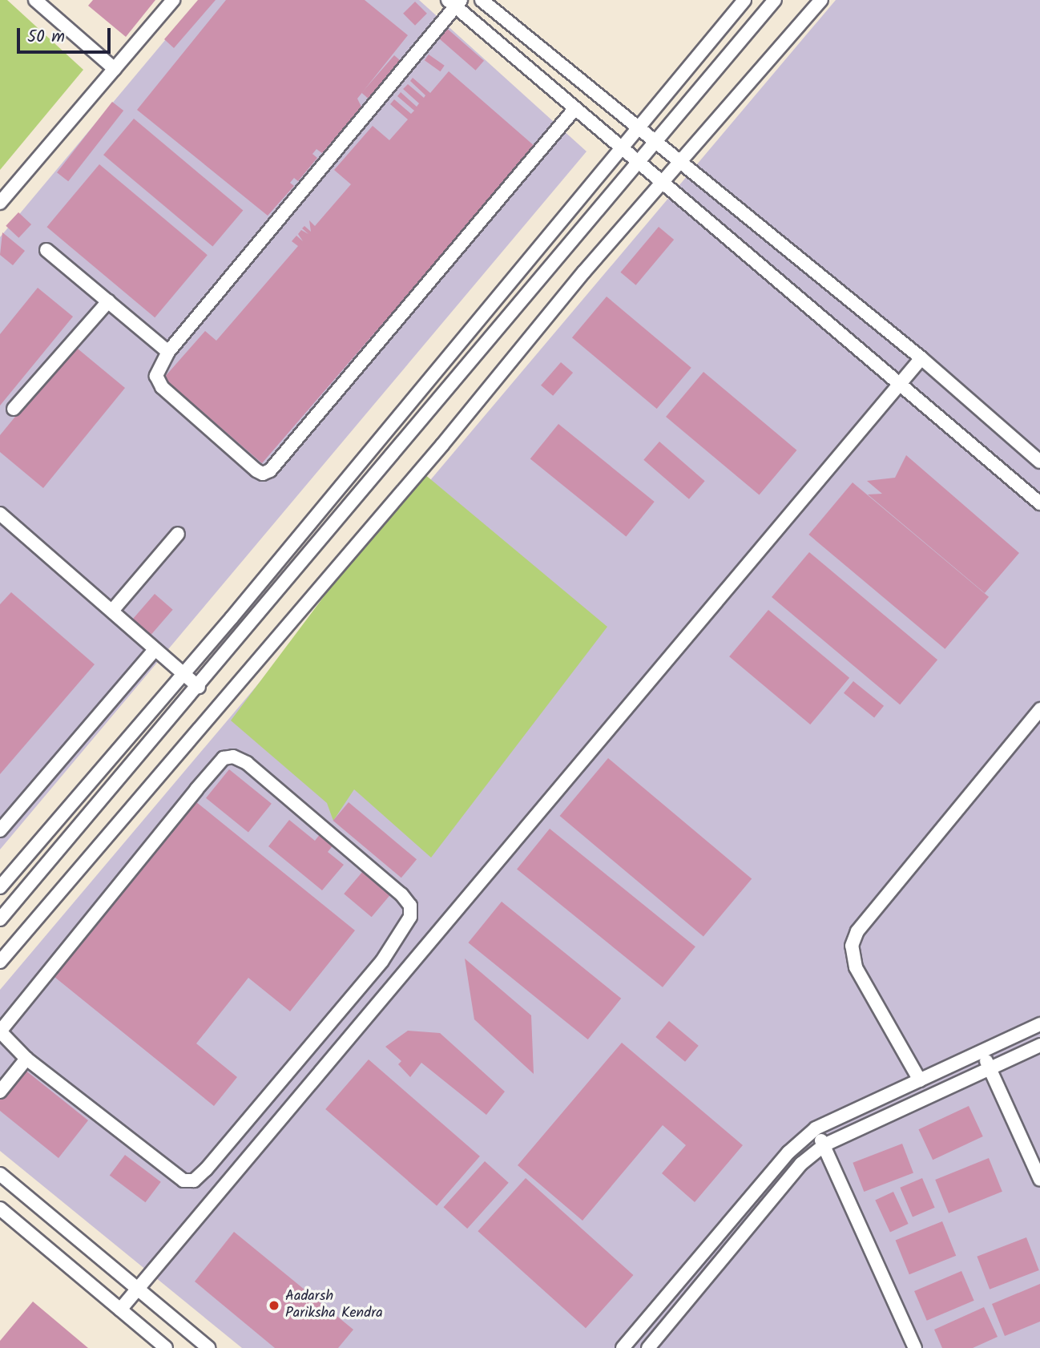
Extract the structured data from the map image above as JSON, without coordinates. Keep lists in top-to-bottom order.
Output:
{
  "places": ["Aadarsh Pariksha Kendra"],
  "scale_bar": "50 m"
}
